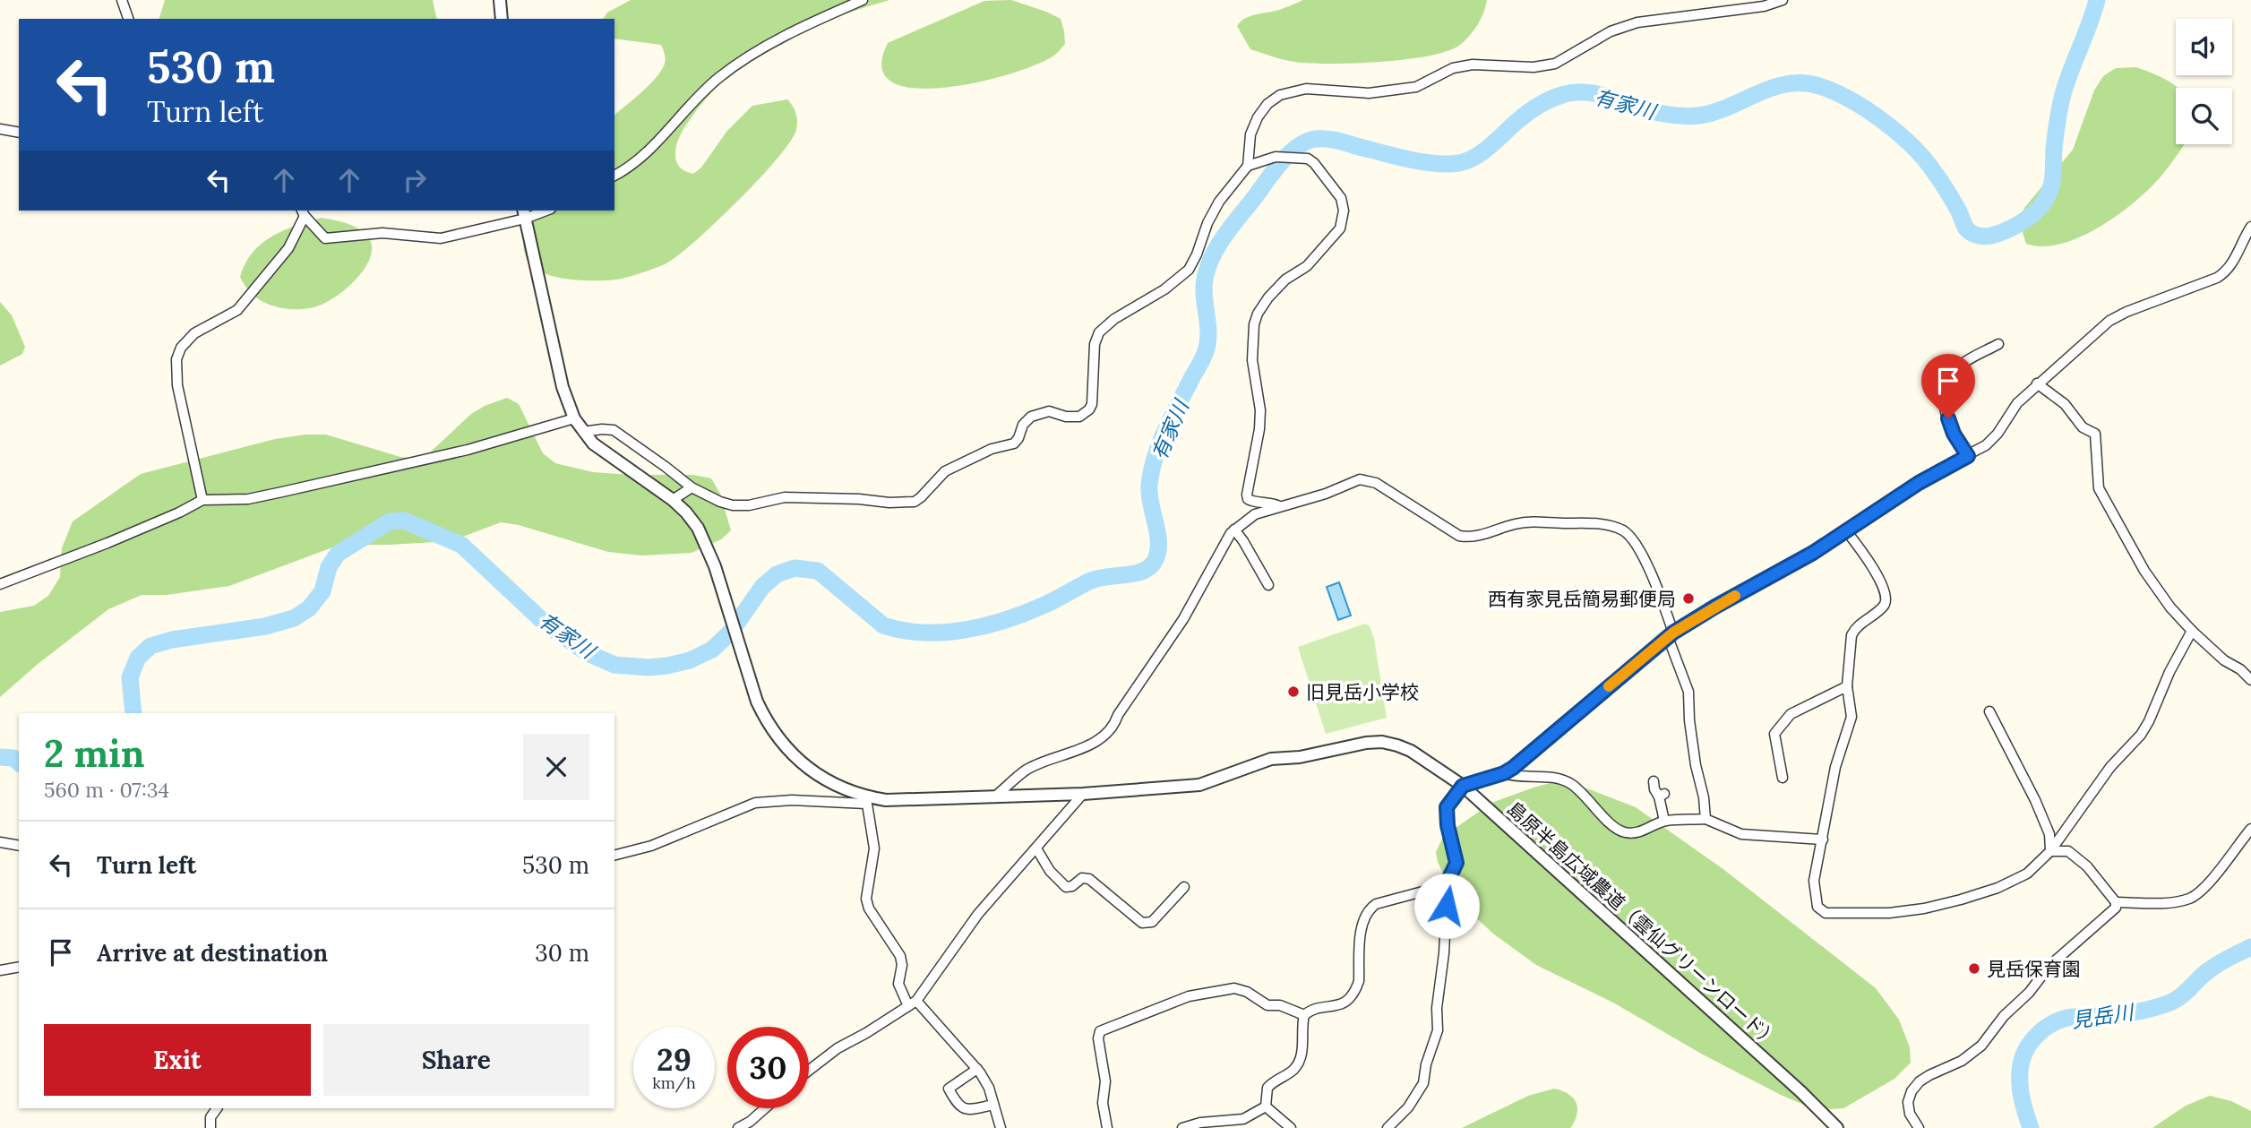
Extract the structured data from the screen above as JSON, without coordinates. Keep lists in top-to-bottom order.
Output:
{
  "streets": {
    "street": ["島原半島広域農道（雲仙グリーンロード）"]
  },
  "water": ["有家川", "見岳川"],
  "places": ["西有家見岳簡易郵便局", "旧見岳小学校", "見岳保育園"],
  "page": {
    "turn": ["530 m", "Turn left"],
    "heading": ["2 min", "560 m · 07:34"],
    "list": [
      {
        "name": "Turn left",
        "value": "530 m"
      },
      {
        "name": "Arrive at destination",
        "value": "30 m"
      }
    ],
    "buttons": ["Exit", "Share"],
    "speed": "29 km/h",
    "limit": "30"
  }
}
